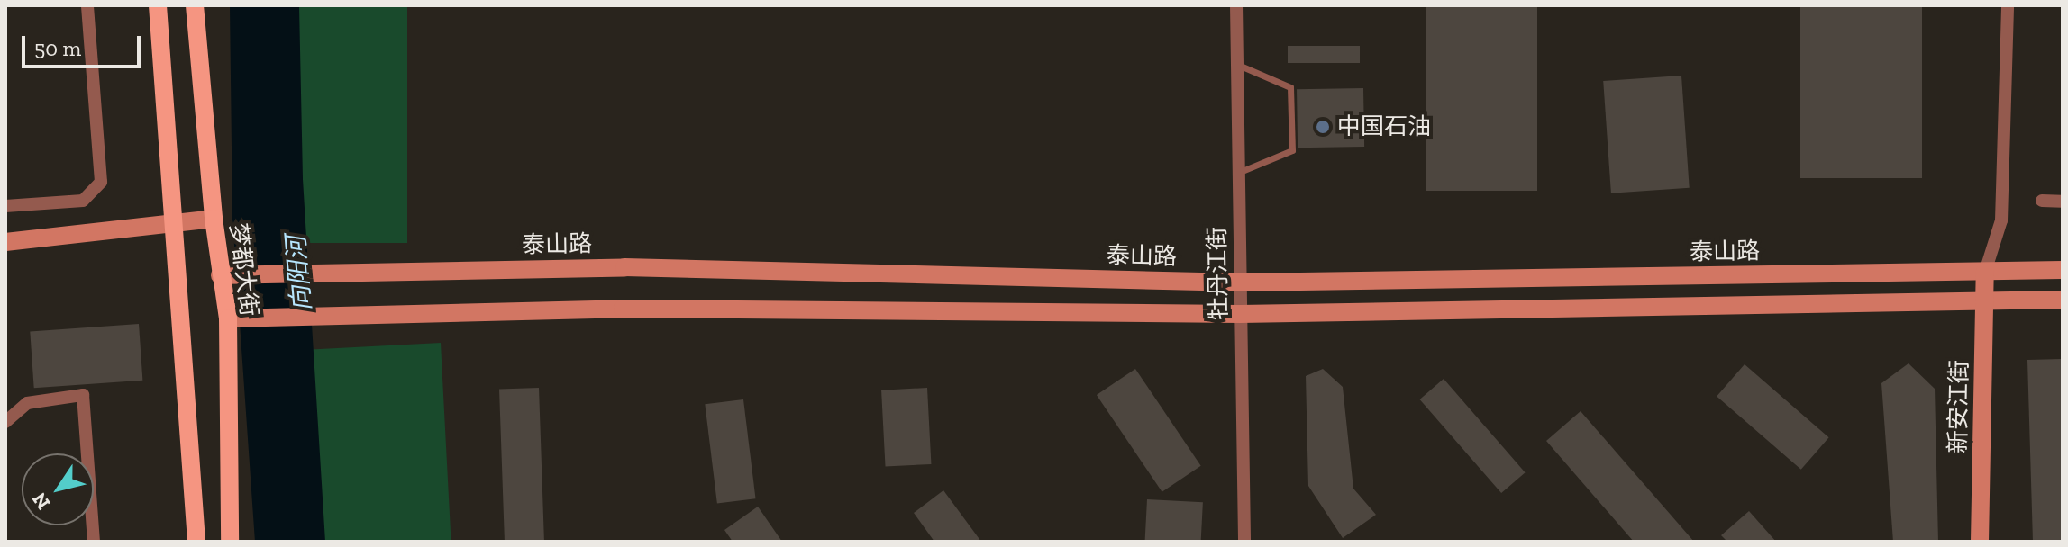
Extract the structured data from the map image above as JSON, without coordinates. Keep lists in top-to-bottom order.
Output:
{
  "streets": {
    "main road": ["梦都大街"],
    "street": ["泰山路", "牡丹江街", "新安江街"]
  },
  "crossings": [
    ["泰山路", "梦都大街"],
    ["泰山路", "牡丹江街"],
    ["泰山路", "新安江街"]
  ],
  "water": ["向阳河"],
  "places": ["中国石油"],
  "scale_bar": "50 m",
  "north": "bottom left"
}
